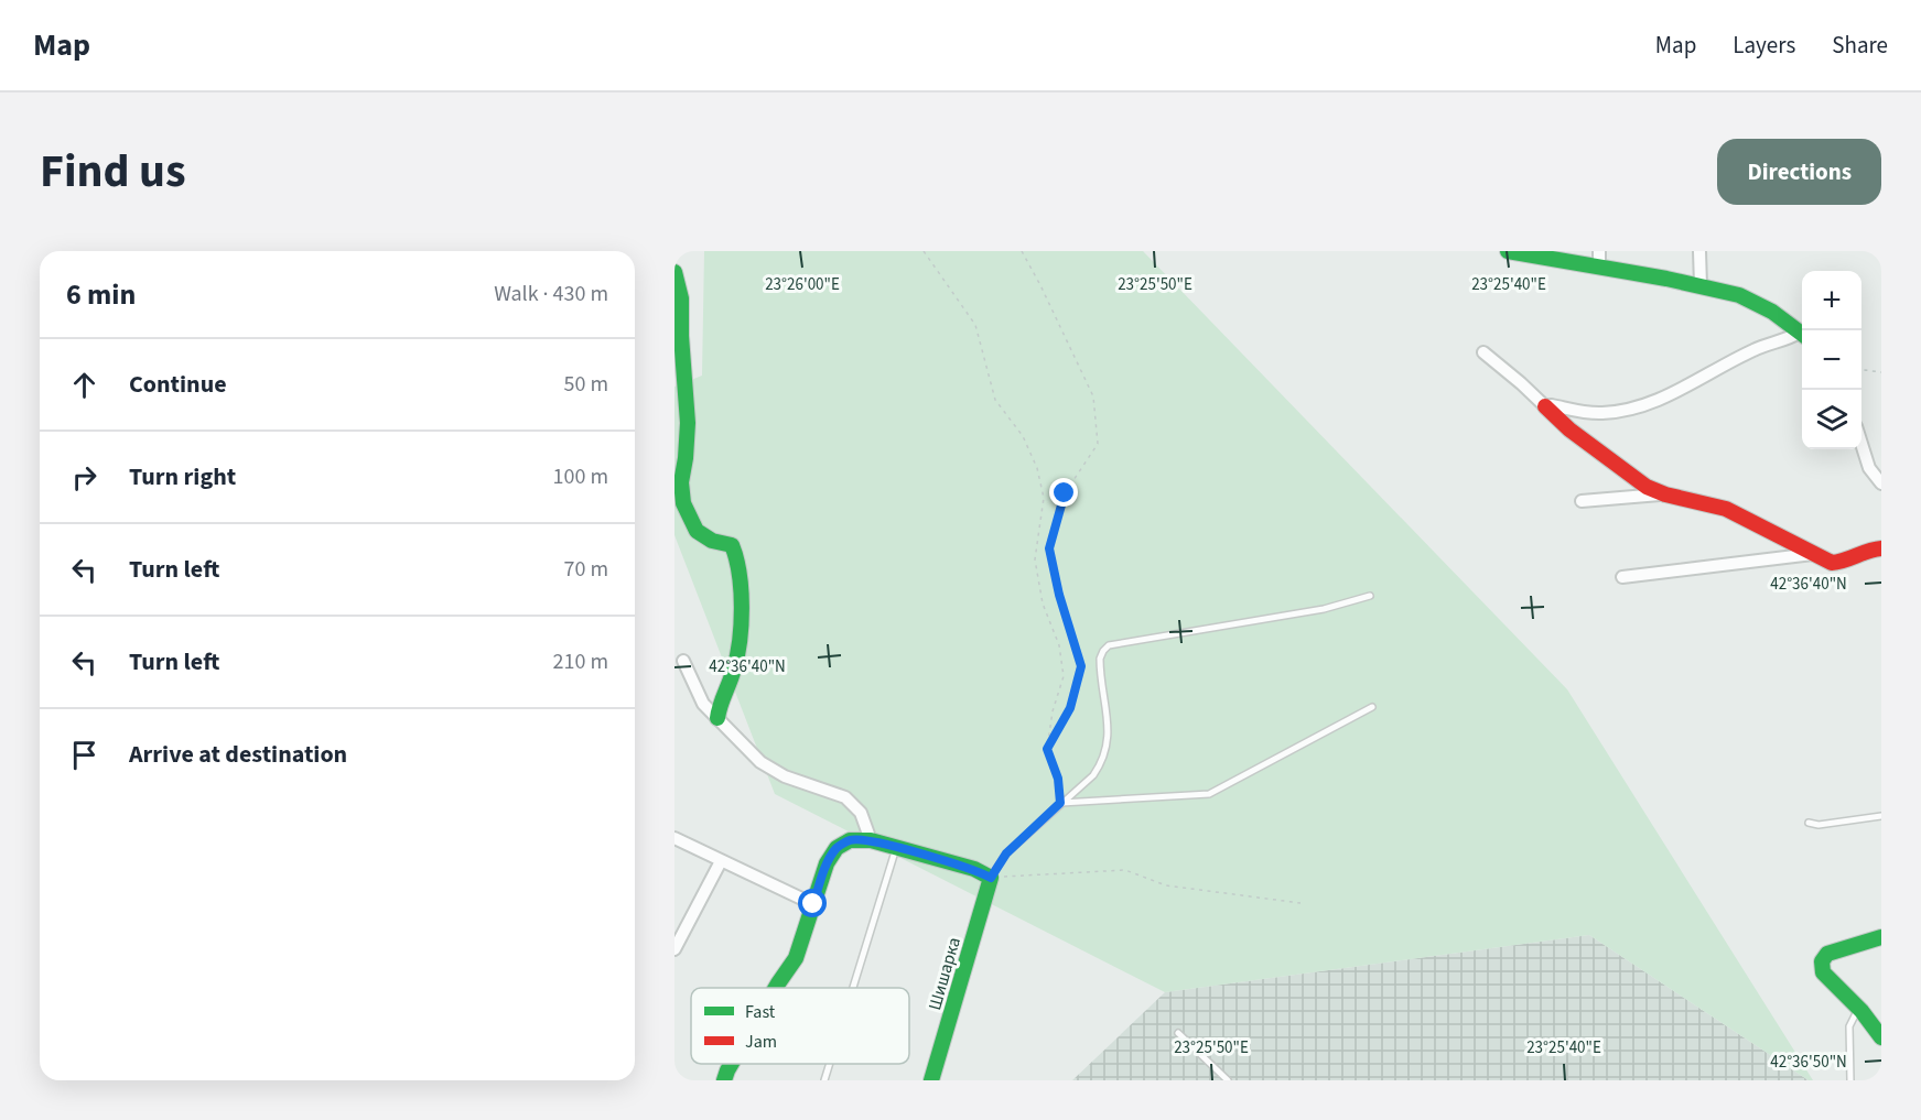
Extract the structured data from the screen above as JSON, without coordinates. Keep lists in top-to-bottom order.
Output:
{
  "streets": {
    "street": ["Шишарка"]
  },
  "legend": ["Fast", "Jam"],
  "page": {
    "header": "Map",
    "nav": ["Map", "Layers", "Share"],
    "title": "Find us",
    "buttons": "Directions",
    "heading": ["6 min", "Walk · 430 m"],
    "map_buttons": ["+", "−"],
    "list": [
      ["Continue", "50 m"],
      ["Turn right", "100 m"],
      ["Turn left", "70 m"],
      ["Turn left", "210 m"],
      "Arrive at destination"
    ]
  },
  "coordinates": [
    "23°26'00\"E",
    "23°25'50\"E",
    "23°25'40\"E",
    "42°36'40\"N",
    "42°36'50\"N"
  ]
}
